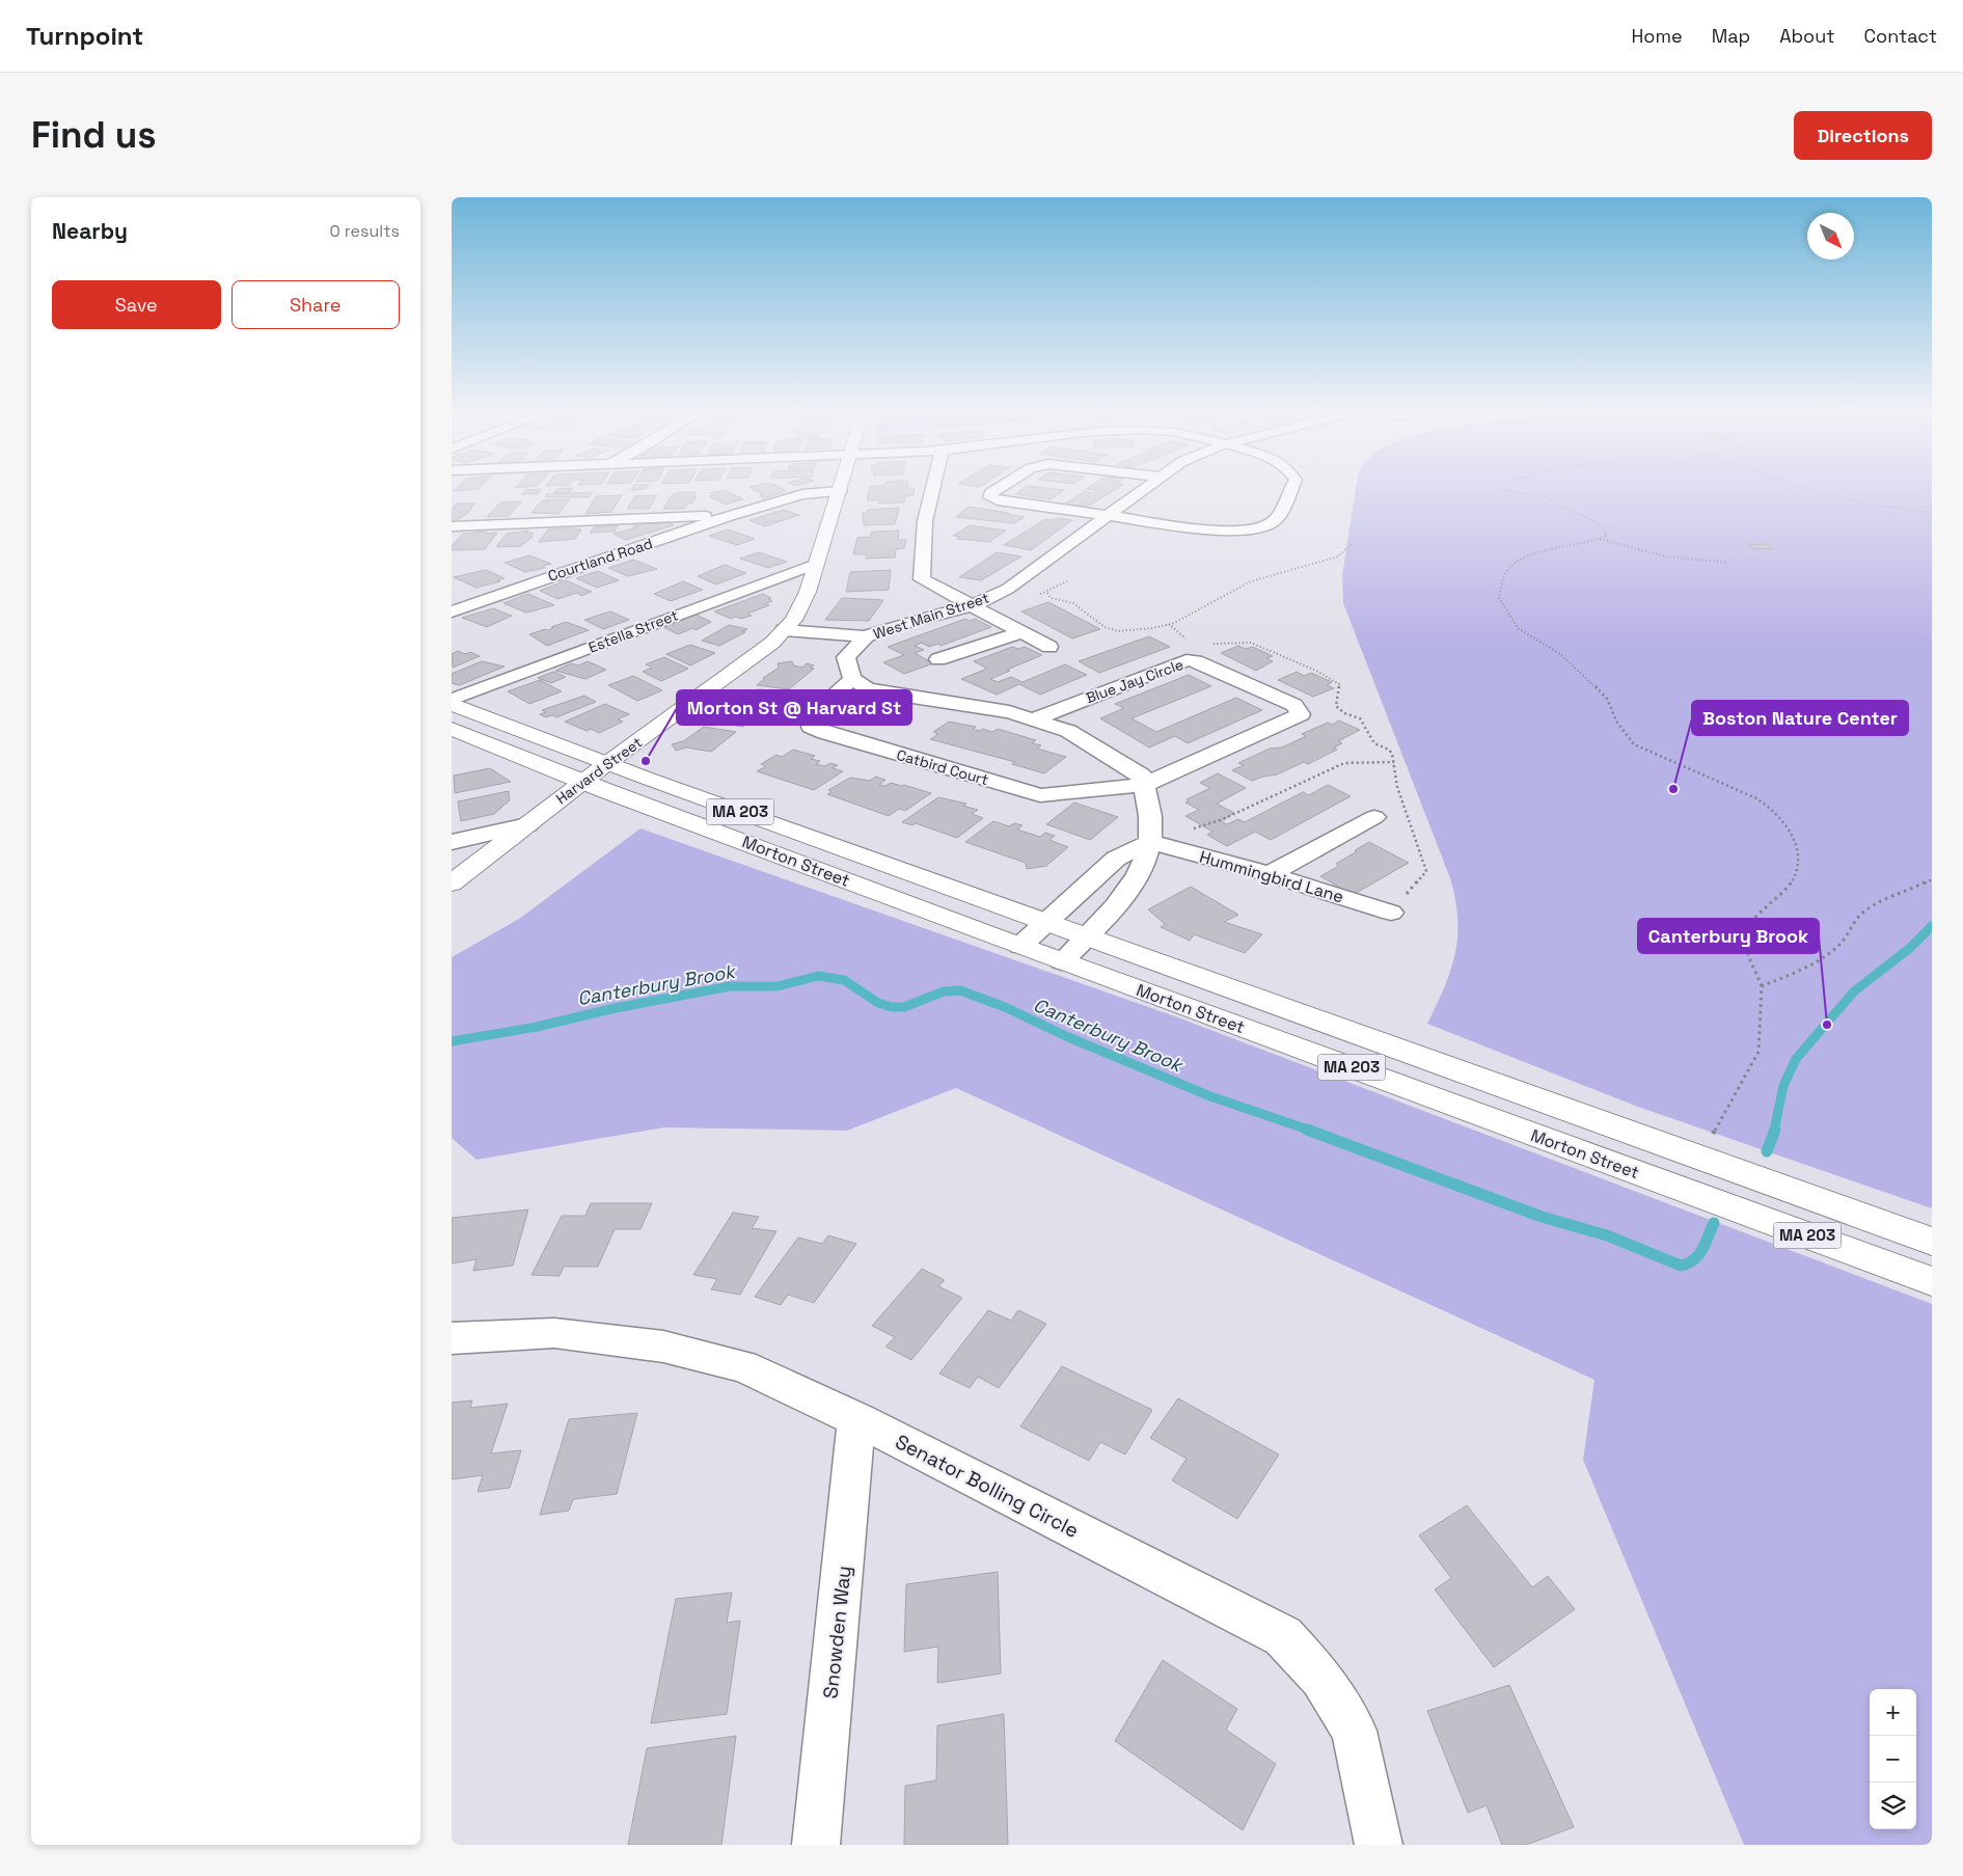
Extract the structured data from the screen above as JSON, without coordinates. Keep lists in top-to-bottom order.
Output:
{
  "streets": {
    "main road": ["Harvard Street", "MA 203", "Morton Street"],
    "street": [
      "Courtland Road",
      "West Main Street",
      "Estella Street",
      "Blue Jay Circle",
      "Catbird Court",
      "Hummingbird Lane",
      "Senator Bolling Circle",
      "Snowden Way"
    ]
  },
  "crossings": [
    ["Courtland Road", "Harvard Street"],
    ["West Main Street", "Catbird Court"],
    ["West Main Street", "Harvard Street"],
    ["Estella Street", "Harvard Street"],
    ["Estella Street", "Morton Street"],
    ["Blue Jay Circle", "Catbird Court"],
    ["Harvard Street", "Morton Street"],
    ["Senator Bolling Circle", "Snowden Way"]
  ],
  "water": ["Canterbury Brook"],
  "places": ["Morton St @ Harvard St", "Boston Nature Center", "Canterbury Brook"],
  "north": "bottom right",
  "page": {
    "header": "Turnpoint",
    "nav": [
      "Home",
      "Map",
      "About",
      "Contact"
    ],
    "buttons": [
      "Directions",
      ["Save", "Share"]
    ],
    "title": "Find us",
    "heading": ["Nearby", "0 results"],
    "map_buttons": ["+", "−"]
  }
}
